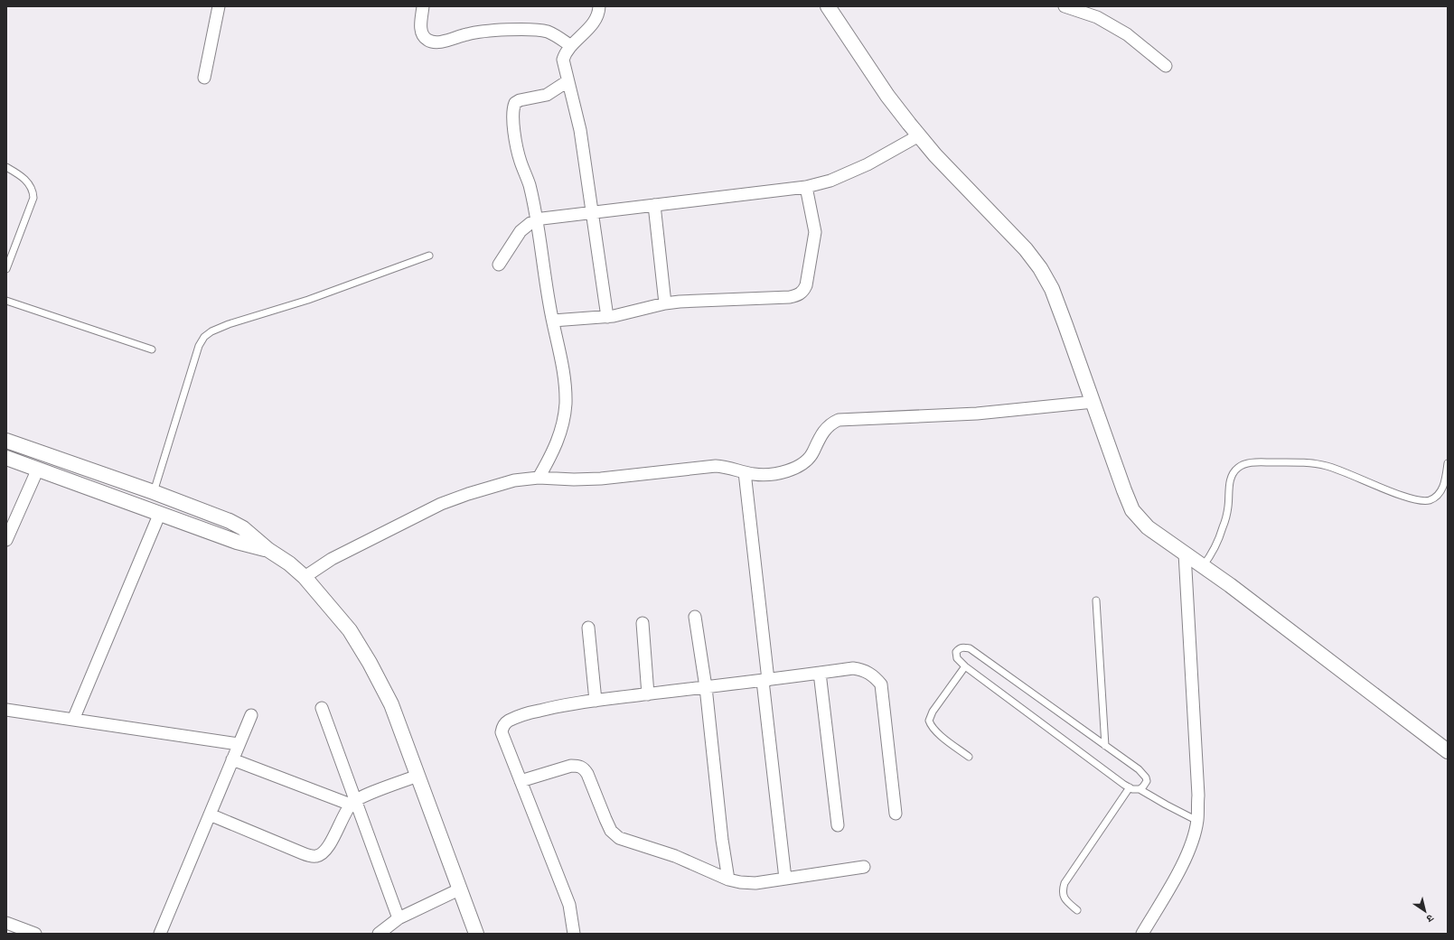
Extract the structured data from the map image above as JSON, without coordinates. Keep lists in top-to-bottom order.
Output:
{
  "north": "bottom right"
}
